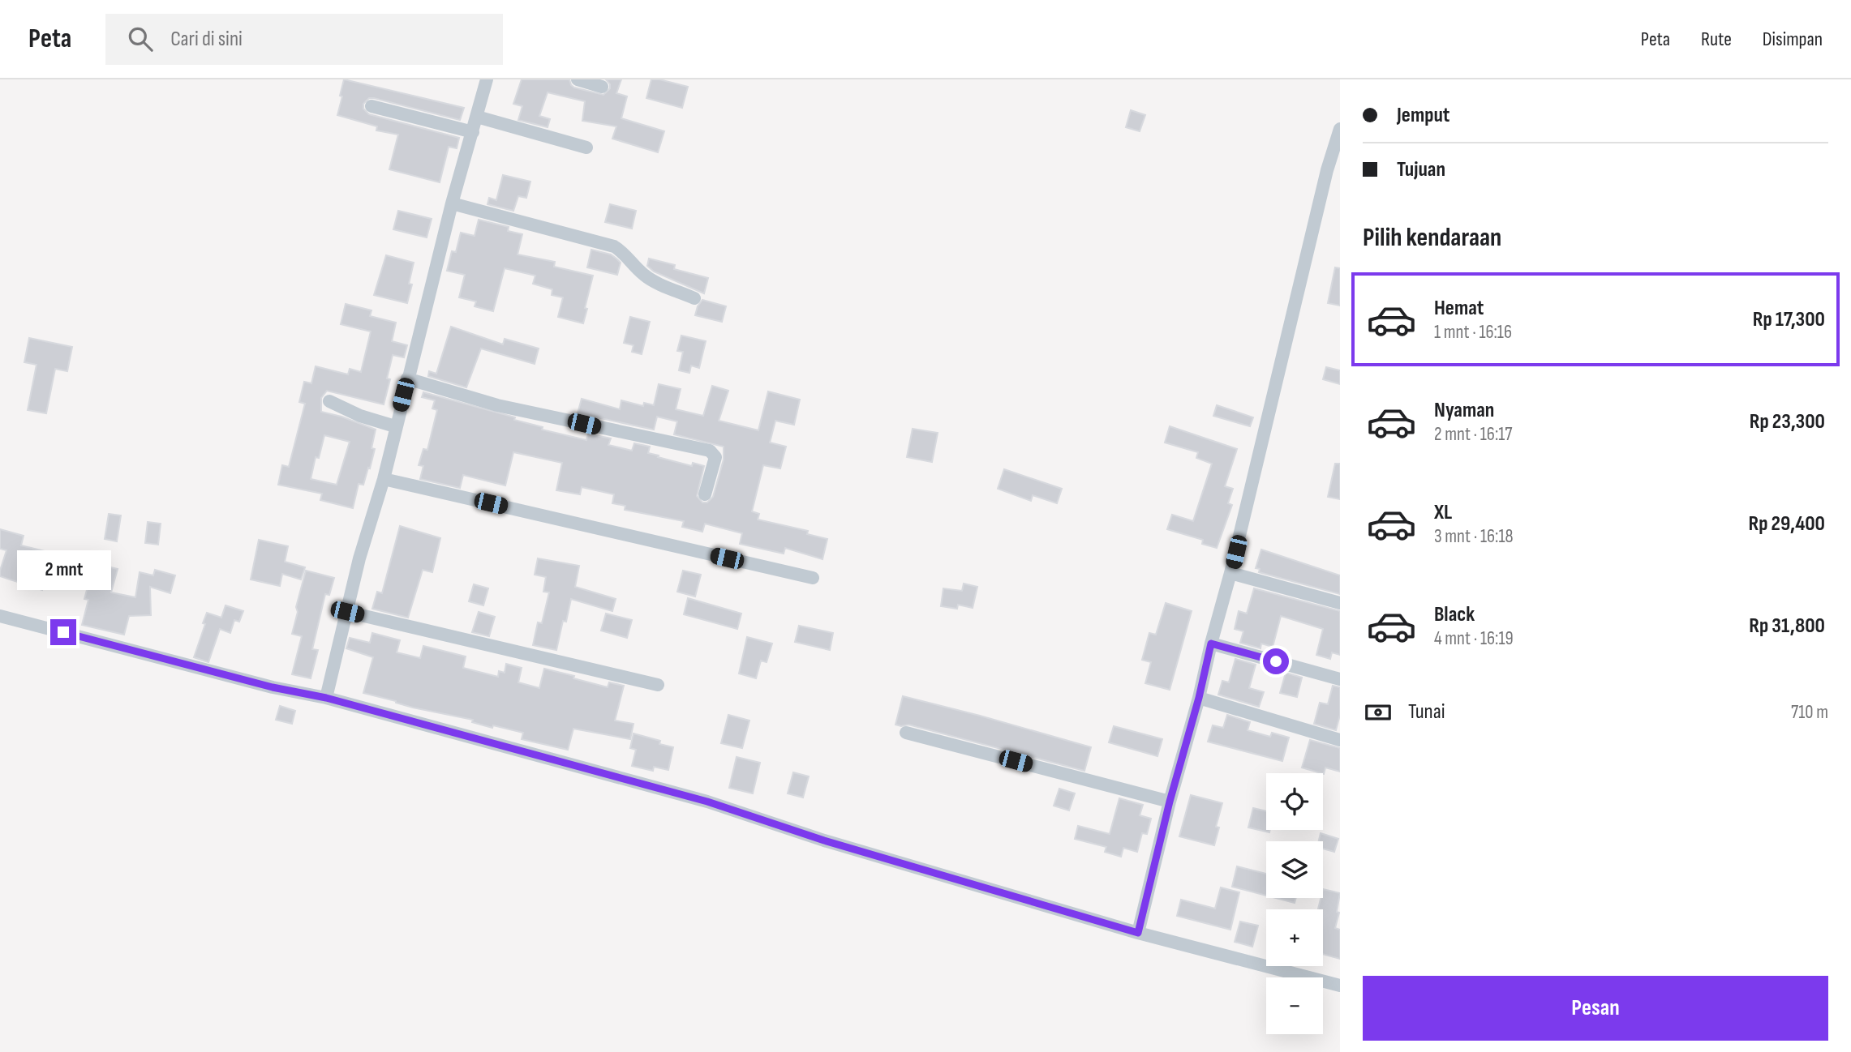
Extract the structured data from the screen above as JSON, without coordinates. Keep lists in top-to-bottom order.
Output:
{
  "page": {
    "header": "Peta",
    "search": "Cari di sini",
    "nav": ["Peta", "Rute", "Disimpan"],
    "banner": ["Jemput", "Tujuan"],
    "heading": "Pilih kendaraan",
    "list": [
      {
        "name": "Hemat",
        "note": "1 mnt · 16:16",
        "value": "Rp 17,300"
      },
      {
        "name": "Nyaman",
        "note": "2 mnt · 16:17",
        "value": "Rp 23,300"
      },
      {
        "name": "XL",
        "note": "3 mnt · 16:18",
        "value": "Rp 29,400"
      },
      {
        "name": "Black",
        "note": "4 mnt · 16:19",
        "value": "Rp 31,800"
      }
    ],
    "bubble": "2 mnt",
    "pay": ["Tunai", "710 m"],
    "map_buttons": ["+", "−"],
    "buttons": "Pesan"
  }
}
